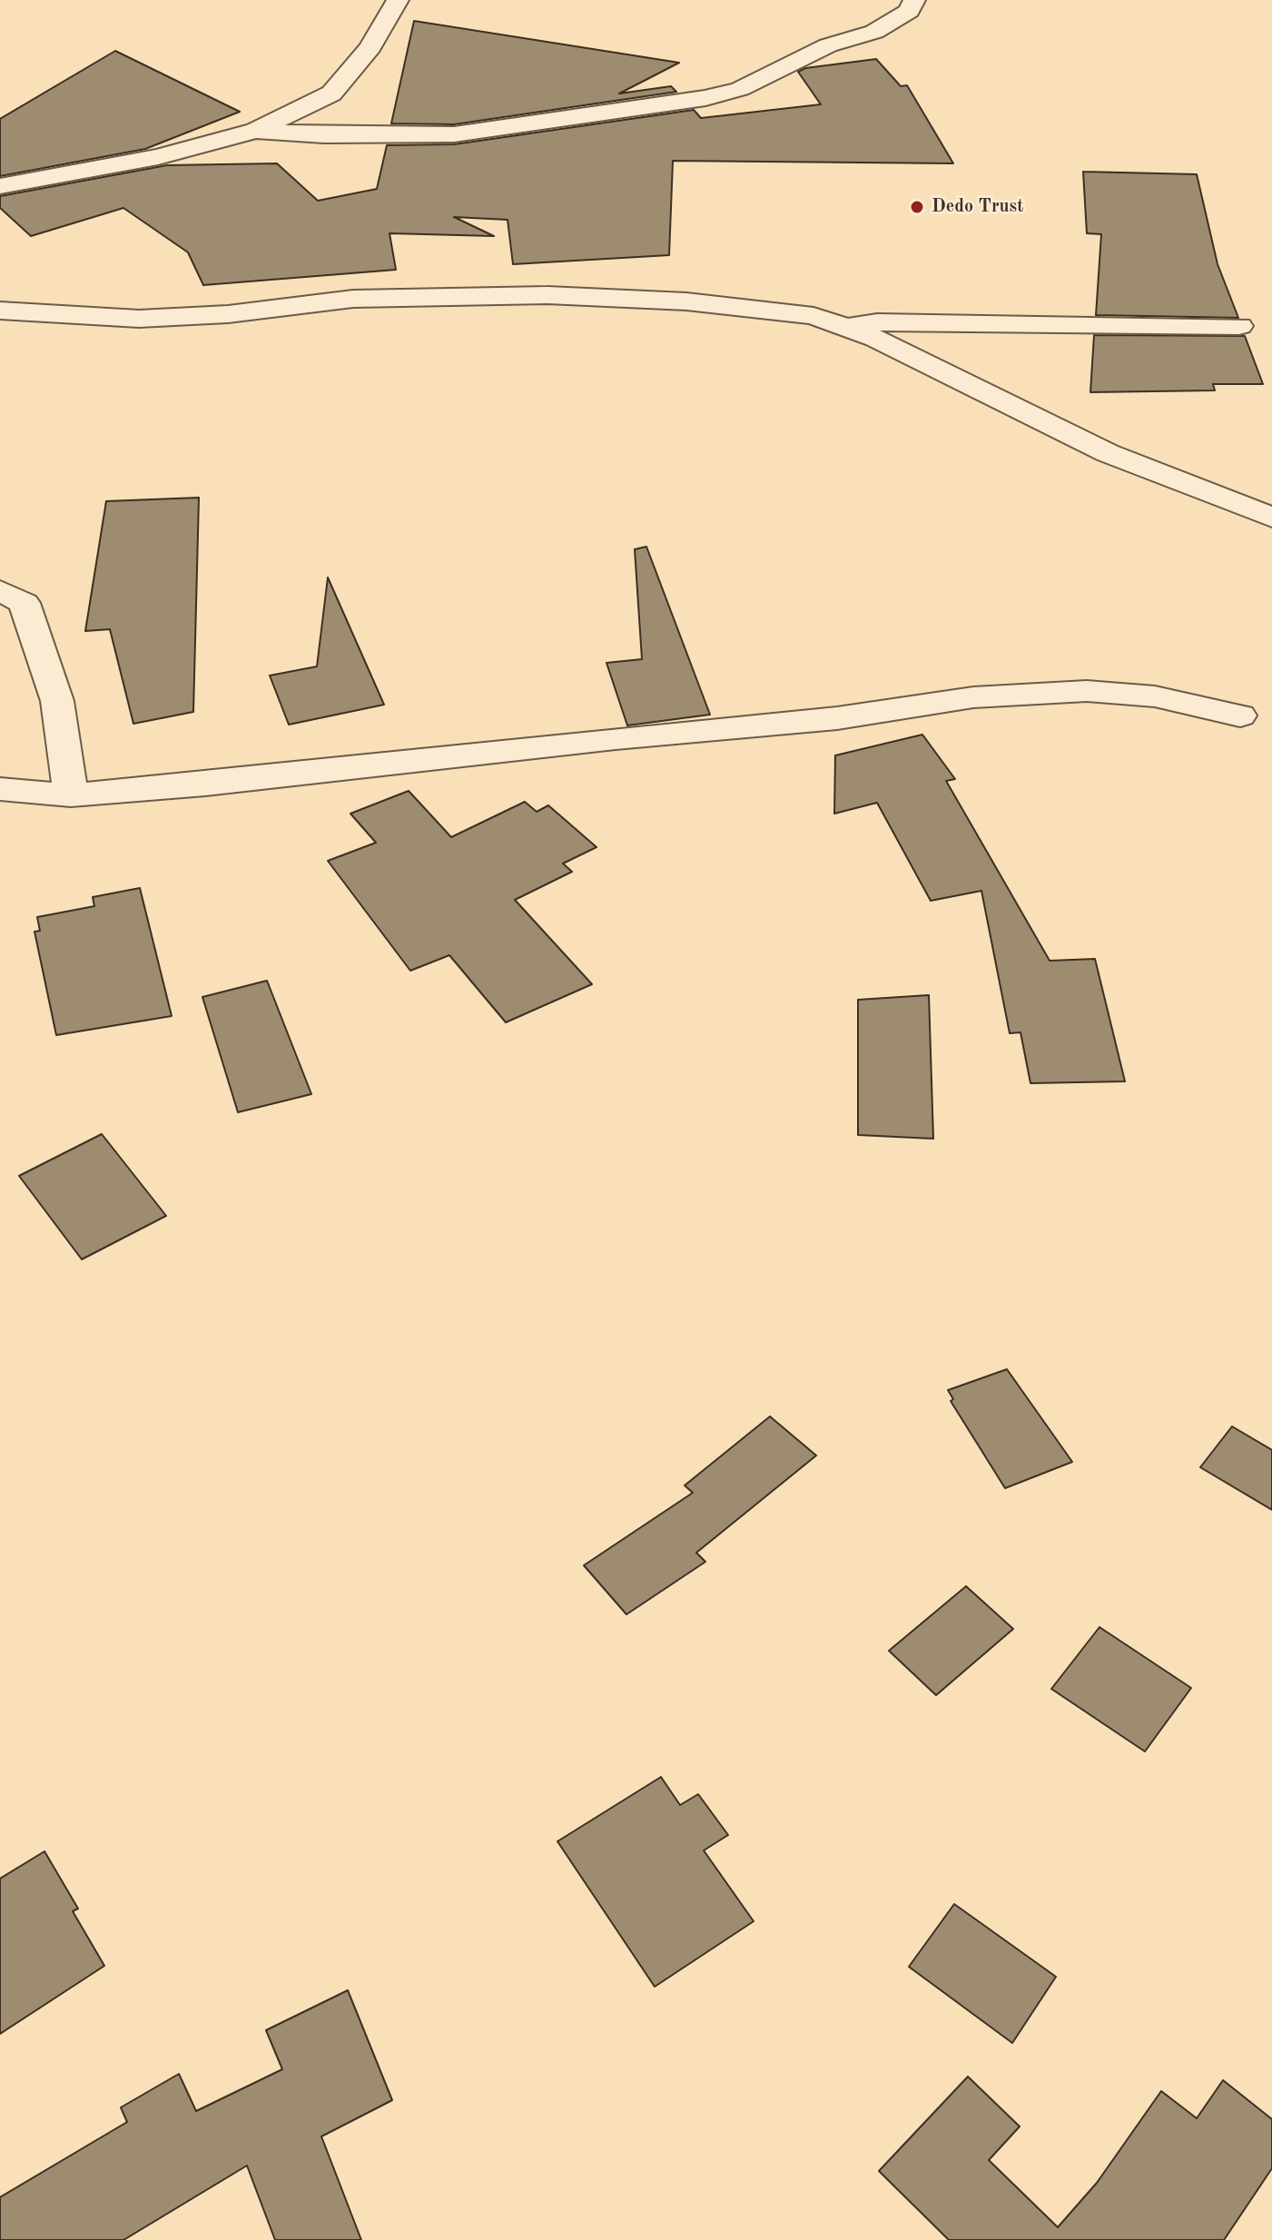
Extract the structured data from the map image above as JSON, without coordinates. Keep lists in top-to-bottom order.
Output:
{
  "places": ["Dedo Trust"]
}
